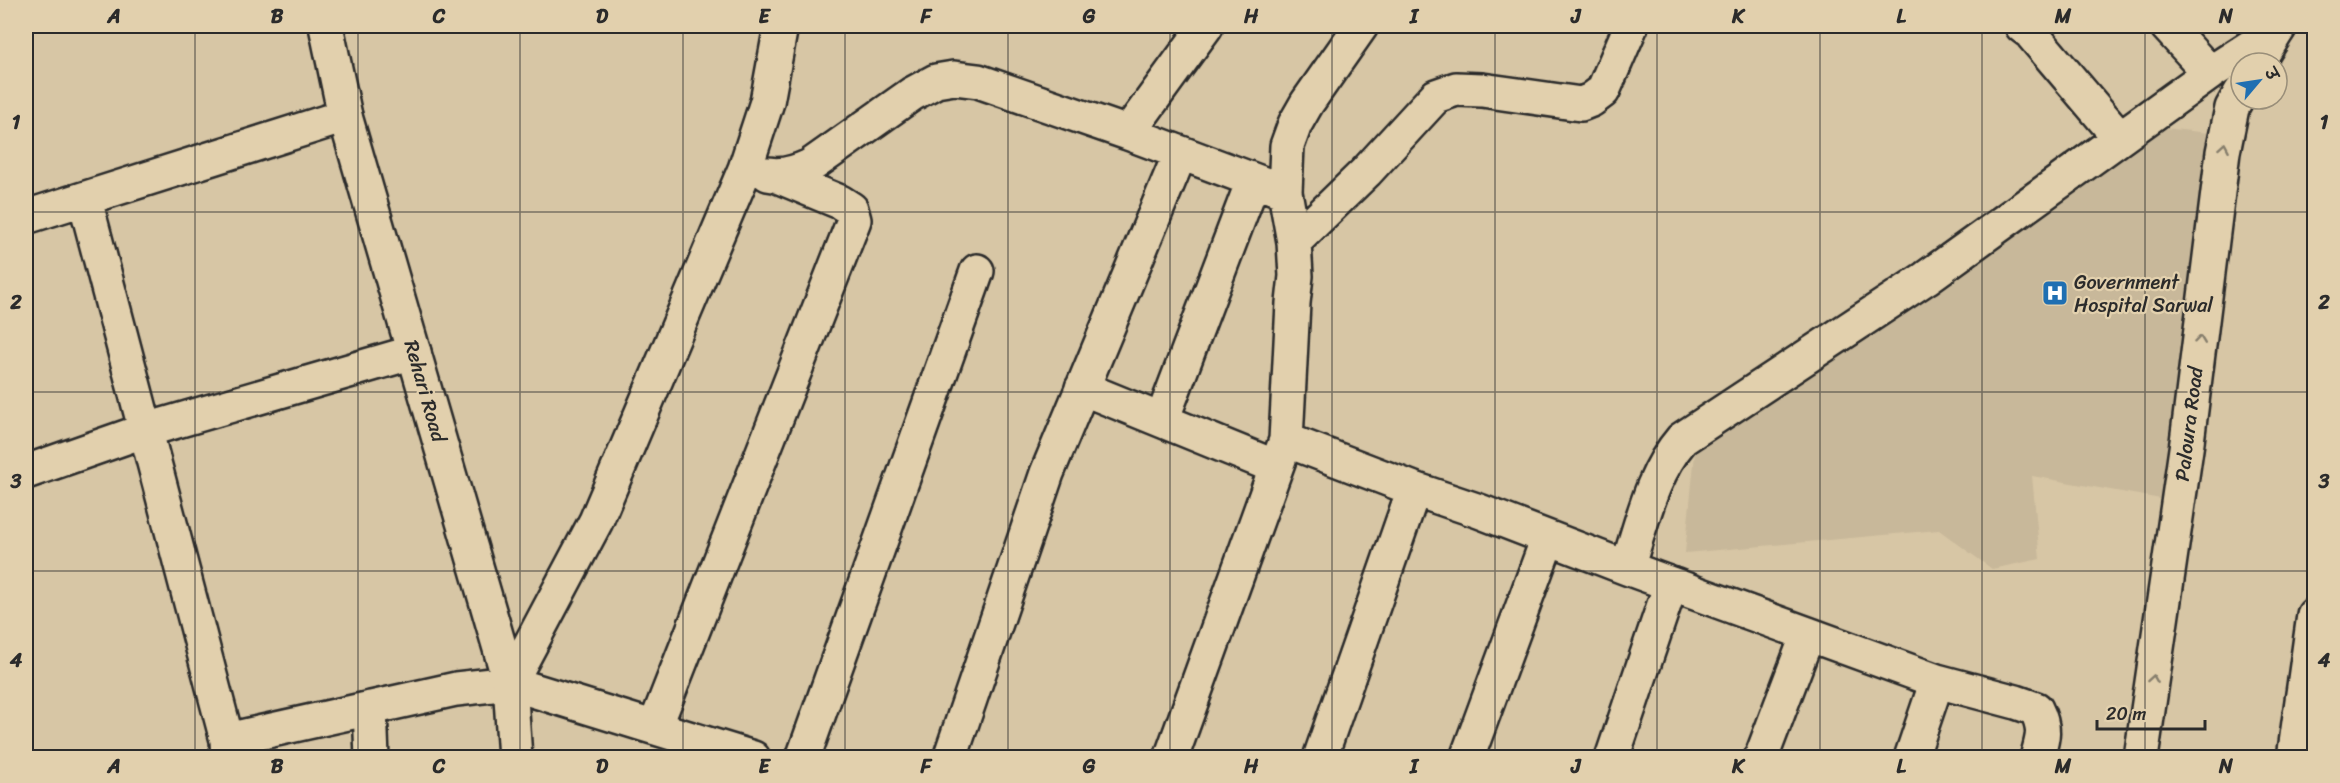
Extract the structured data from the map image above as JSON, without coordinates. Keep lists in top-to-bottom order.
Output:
{
  "streets": {
    "street": ["Rehari Road", "Paloura Road"]
  },
  "one_way": ["Paloura Road"],
  "places": {
    "hospital": ["Government Hospital Sarwal"]
  },
  "scale_bar": "20 m",
  "north": "top right",
  "grid": {
    "columns": [
      "A",
      "B",
      "C",
      "D",
      "E",
      "F",
      "G",
      "H",
      "I",
      "J",
      "K",
      "L",
      "M",
      "N"
    ],
    "rows": [
      "1",
      "2",
      "3",
      "4"
    ]
  }
}
